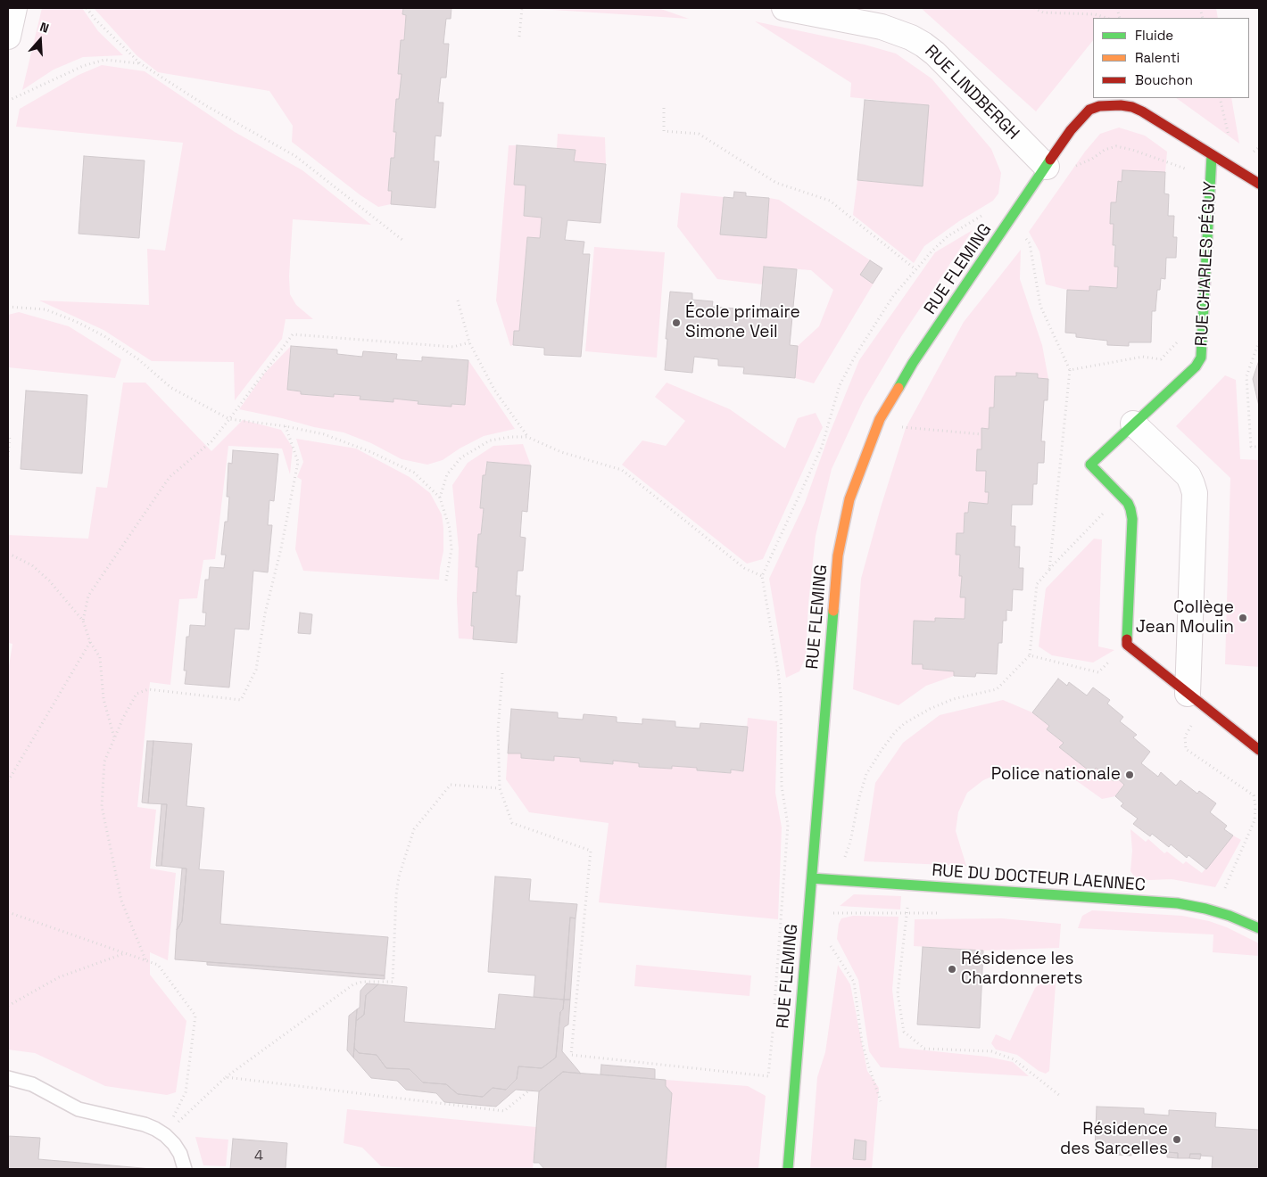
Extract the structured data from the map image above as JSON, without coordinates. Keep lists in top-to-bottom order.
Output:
{
  "streets": {
    "street": [
      "RUE LINDBERGH",
      "RUE CHARLES PÉGUY",
      "RUE FLEMING",
      "RUE DU DOCTEUR LAENNEC"
    ]
  },
  "crossings": [
    ["RUE LINDBERGH", "RUE FLEMING"],
    ["RUE CHARLES PÉGUY", "RUE FLEMING"],
    ["RUE FLEMING", "RUE DU DOCTEUR LAENNEC"]
  ],
  "places": [
    "École primaire Simone Veil",
    "Collège Jean Moulin",
    "Police nationale",
    "Résidence les Chardonnerets",
    "Résidence des Sarcelles"
  ],
  "house_numbers": ["4"],
  "legend": ["Fluide", "Ralenti", "Bouchon"],
  "north": "top"
}
